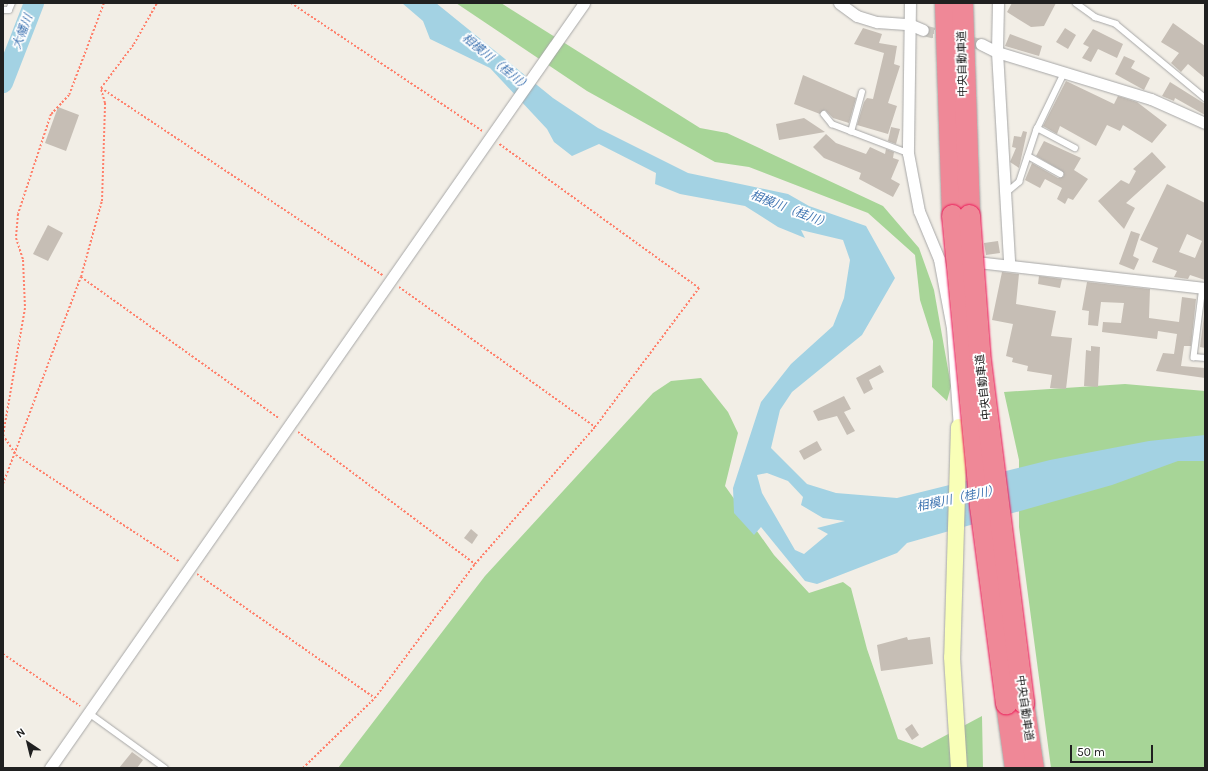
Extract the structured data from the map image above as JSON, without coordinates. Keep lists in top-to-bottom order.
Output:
{
  "streets": {
    "highway": ["中央自動車道"]
  },
  "water": ["大幡川", "相模川（桂川）"],
  "scale_bar": "50 m",
  "north": "top left"
}
